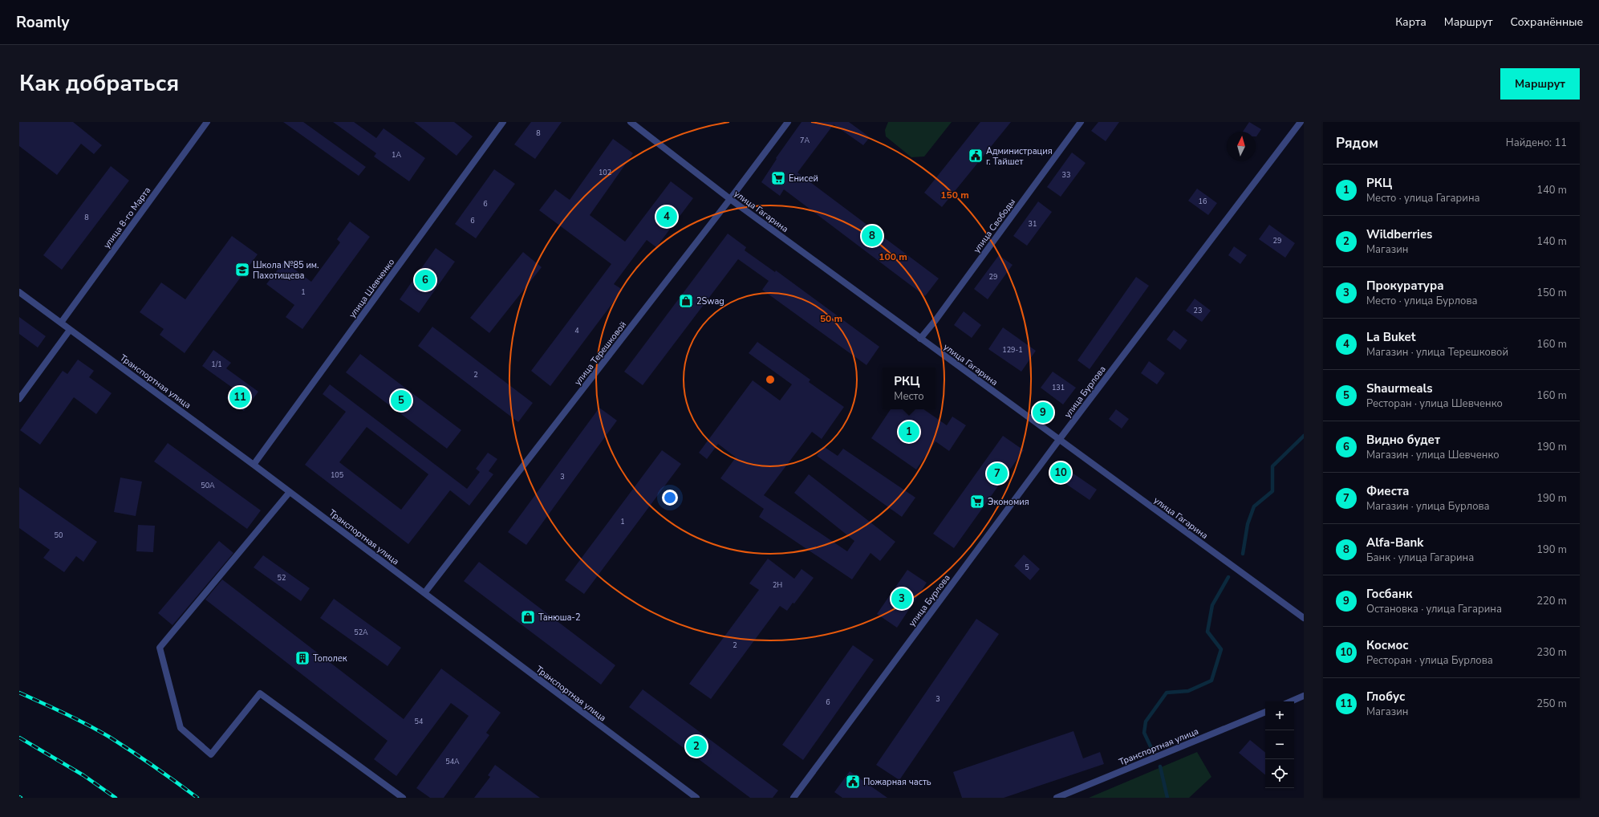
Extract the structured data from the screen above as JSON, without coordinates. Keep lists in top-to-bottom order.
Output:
{
  "streets": {
    "street": [
      "улица Гагарина",
      "улица 8-го Марта",
      "улица Свободы",
      "улица Шевченко",
      "улица Терешковой",
      "Транспортная улица",
      "улица Бурлова"
    ]
  },
  "crossings": [
    ["улица Гагарина", "улица Свободы"],
    ["улица Гагарина", "улица Терешковой"],
    ["улица Гагарина", "улица Бурлова"],
    ["улица 8-го Марта", "Транспортная улица"],
    ["улица Шевченко", "Транспортная улица"],
    ["улица Терешковой", "Транспортная улица"]
  ],
  "places": {
    "public building": ["Администрация г. Тайшет", "Пожарная часть"],
    "supermarket": ["Енисей", "Экономия"],
    "school or university": ["Школа №85 им. Пахотищева"],
    "shop": ["2Swag", "Танюша-2"],
    "building": ["Тополек"]
  },
  "house_numbers": [
    "8",
    "7А",
    "1А",
    "102",
    "33",
    "16",
    "6",
    "8",
    "6",
    "31",
    "29",
    "29",
    "1",
    "23",
    "4",
    "129-1",
    "1/1",
    "2",
    "131",
    "105",
    "3",
    "50А",
    "1",
    "50",
    "5",
    "52",
    "2Н",
    "52А",
    "2",
    "3",
    "6",
    "54",
    "54А"
  ],
  "north": "top",
  "page": {
    "header": "Roamly",
    "nav": ["Карта", "Маршрут", "Сохранённые"],
    "title": "Как добраться",
    "buttons": "Маршрут",
    "heading": ["Рядом", "Найдено: 11"],
    "list": [
      {
        "mark": "1",
        "name": "РКЦ",
        "note": "Место · улица Гагарина",
        "value": "140 m"
      },
      {
        "mark": "2",
        "name": "Wildberries",
        "note": "Магазин",
        "value": "140 m"
      },
      {
        "mark": "3",
        "name": "Прокуратура",
        "note": "Место · улица Бурлова",
        "value": "150 m"
      },
      {
        "mark": "4",
        "name": "La Buket",
        "note": "Магазин · улица Терешковой",
        "value": "160 m"
      },
      {
        "mark": "5",
        "name": "Shaurmeals",
        "note": "Ресторан · улица Шевченко",
        "value": "160 m"
      },
      {
        "mark": "6",
        "name": "Видно будет",
        "note": "Магазин · улица Шевченко",
        "value": "190 m"
      },
      {
        "mark": "7",
        "name": "Фиеста",
        "note": "Магазин · улица Бурлова",
        "value": "190 m"
      },
      {
        "mark": "8",
        "name": "Alfa-Bank",
        "note": "Банк · улица Гагарина",
        "value": "190 m"
      },
      {
        "mark": "9",
        "name": "Госбанк",
        "note": "Остановка · улица Гагарина",
        "value": "220 m"
      },
      {
        "mark": "10",
        "name": "Космос",
        "note": "Ресторан · улица Бурлова",
        "value": "230 m"
      },
      {
        "mark": "11",
        "name": "Глобус",
        "note": "Магазин",
        "value": "250 m"
      }
    ],
    "pins": [
      "4",
      "8",
      "6",
      "11",
      "5",
      "9",
      "1",
      "10",
      "7",
      "3",
      "2"
    ],
    "popup": ["РКЦ", "Место"],
    "map_buttons": ["+", "−"]
  },
  "rings": ["150 m", "100 m", "50 m"]
}
